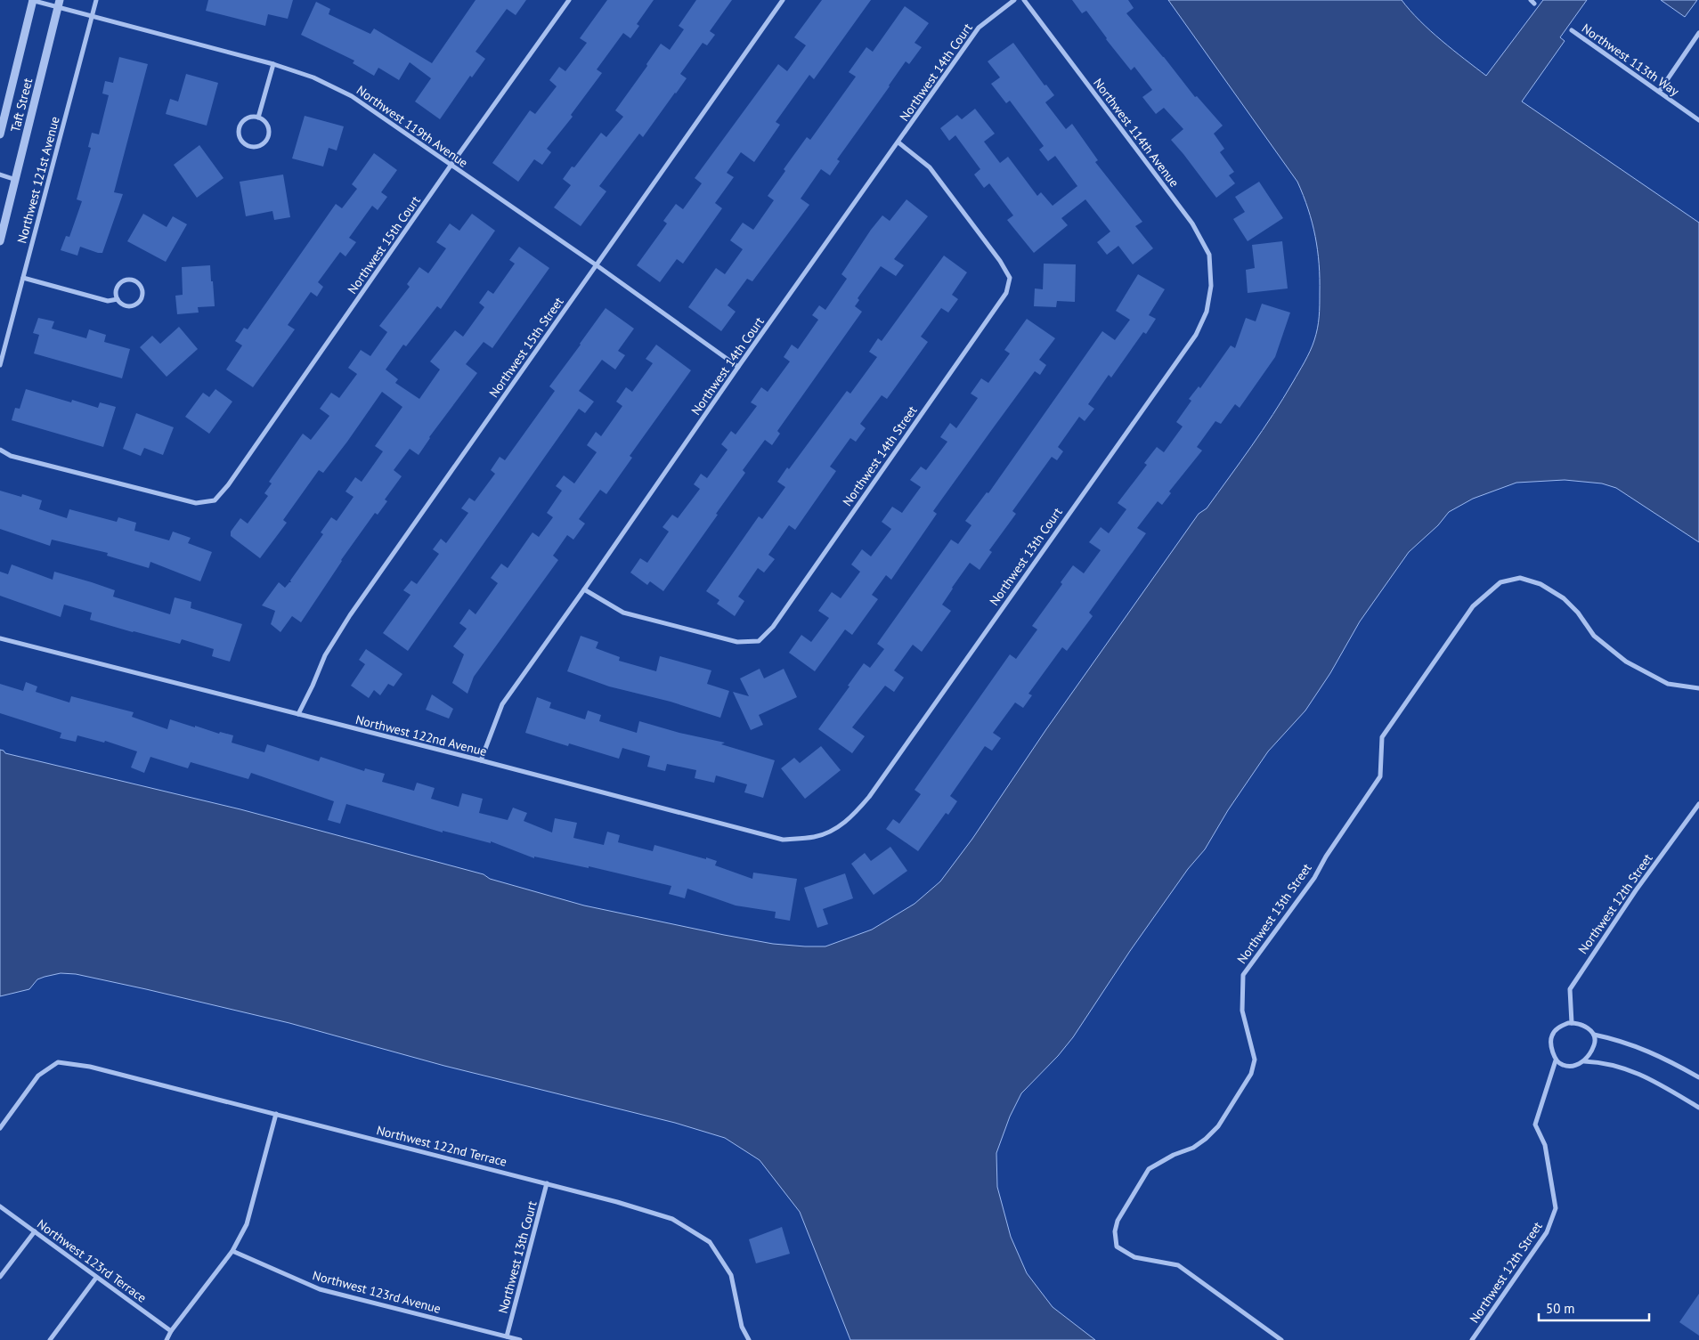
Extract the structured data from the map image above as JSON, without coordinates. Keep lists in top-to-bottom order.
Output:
{
  "streets": {
    "street": [
      "Northwest 113th Way",
      "Northwest 14th Court",
      "Taft Street",
      "Northwest 119th Avenue",
      "Northwest 114th Avenue",
      "Northwest 121st Avenue",
      "Northwest 15th Court",
      "Northwest 15th Street",
      "Northwest 14th Street",
      "Northwest 13th Court",
      "Northwest 122nd Avenue",
      "Northwest 12th Street",
      "Northwest 13th Street",
      "Northwest 122nd Terrace",
      "Northwest 123rd Terrace",
      "Northwest 123rd Avenue"
    ]
  },
  "crossings": [
    ["Northwest 14th Court", "Northwest 119th Avenue"],
    ["Northwest 14th Court", "Northwest 14th Street"],
    ["Northwest 14th Court", "Northwest 122nd Avenue"],
    ["Taft Street", "Northwest 119th Avenue"],
    ["Northwest 119th Avenue", "Northwest 121st Avenue"],
    ["Northwest 119th Avenue", "Northwest 15th Court"],
    ["Northwest 119th Avenue", "Northwest 15th Street"],
    ["Northwest 114th Avenue", "Northwest 13th Court"],
    ["Northwest 15th Street", "Northwest 122nd Avenue"],
    ["Northwest 13th Court", "Northwest 122nd Avenue"],
    ["Northwest 13th Court", "Northwest 122nd Terrace"],
    ["Northwest 13th Court", "Northwest 123rd Avenue"]
  ],
  "scale_bar": "50 m"
}
